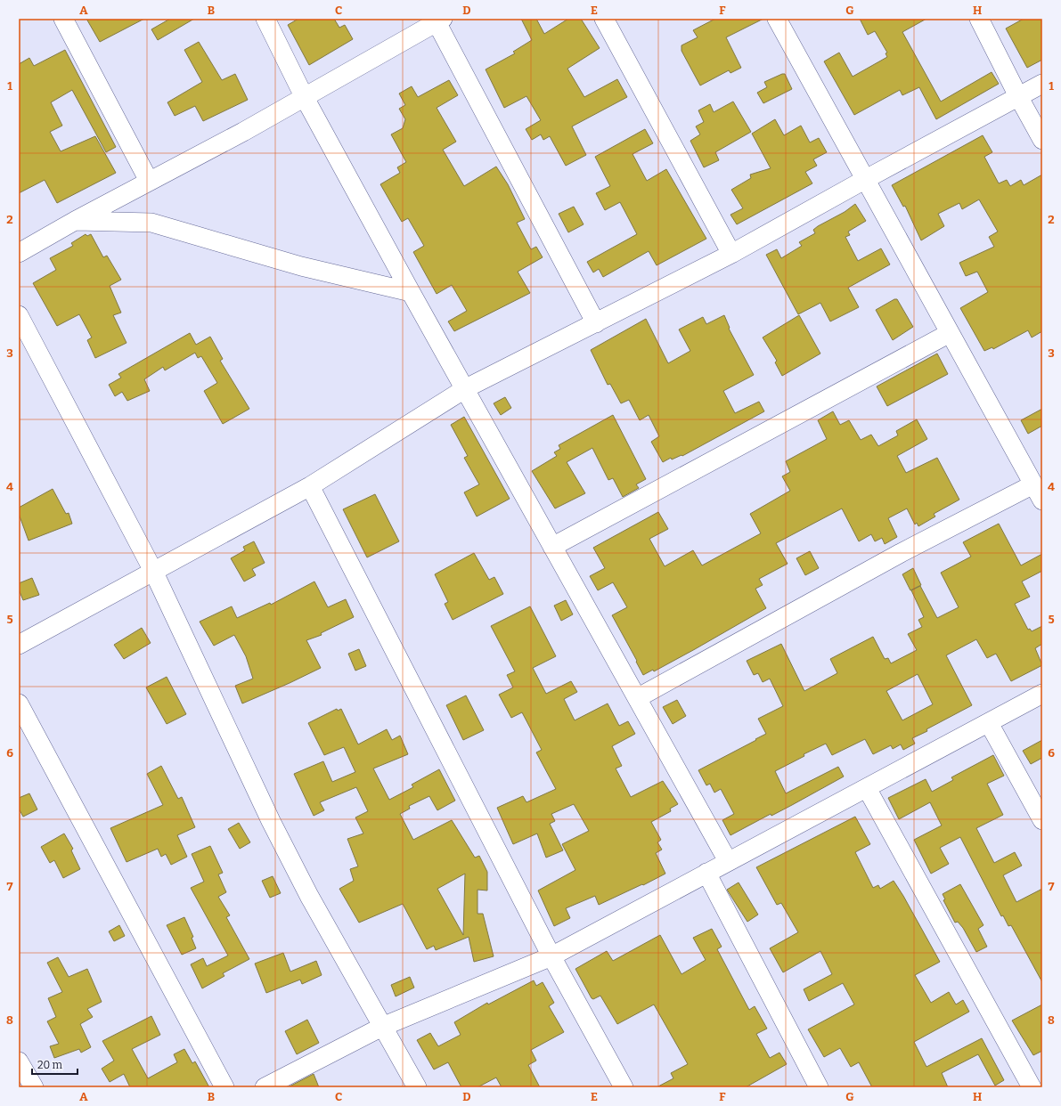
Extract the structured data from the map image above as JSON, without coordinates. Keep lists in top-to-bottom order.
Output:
{
  "scale_bar": "20 m",
  "grid": {
    "columns": [
      "A",
      "B",
      "C",
      "D",
      "E",
      "F",
      "G",
      "H"
    ],
    "rows": [
      "1",
      "2",
      "3",
      "4",
      "5",
      "6",
      "7",
      "8"
    ]
  }
}
